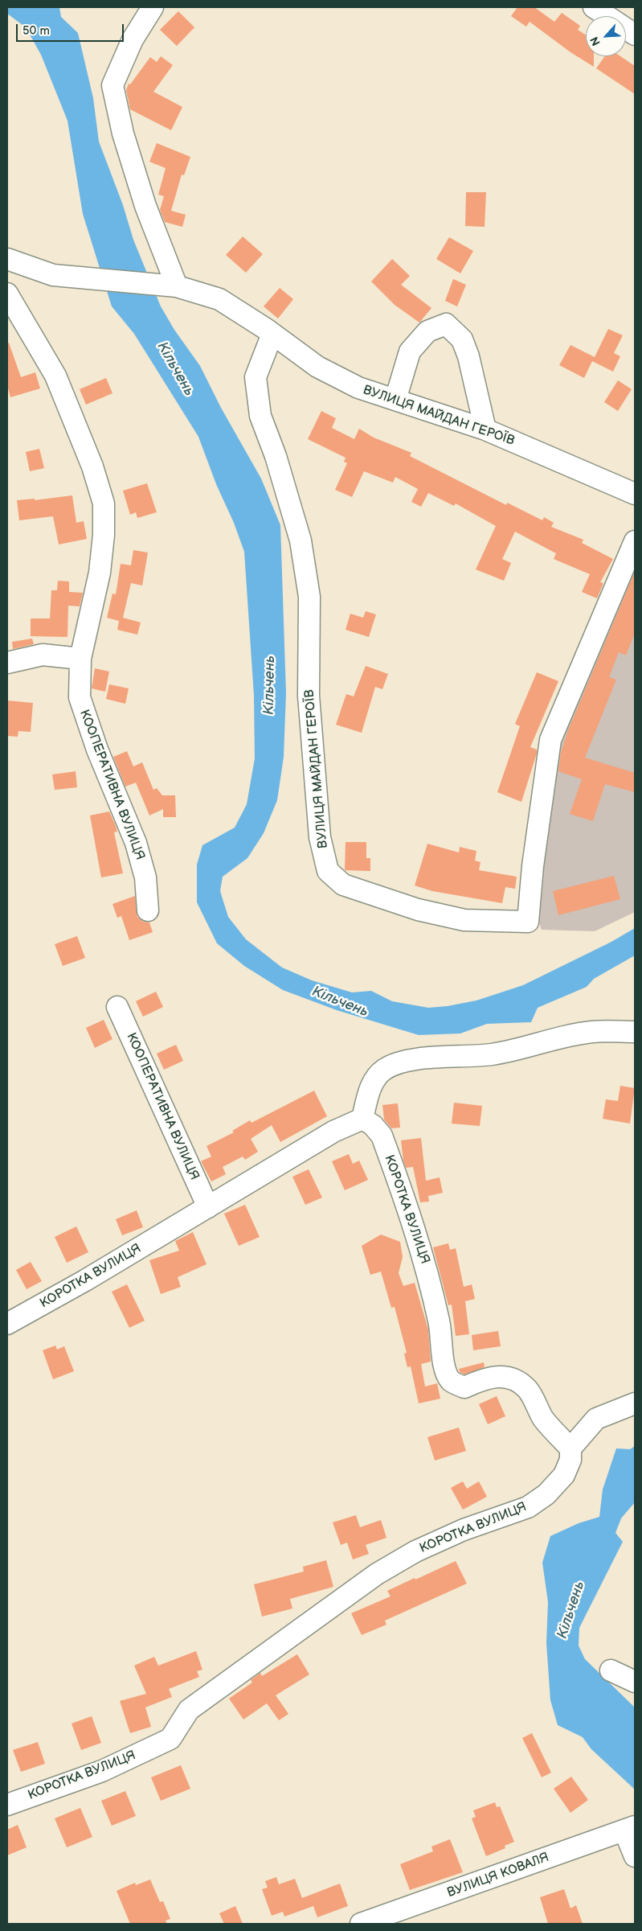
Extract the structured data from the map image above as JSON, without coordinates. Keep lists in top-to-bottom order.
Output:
{
  "streets": {
    "street": [
      "ВУЛИЦЯ МАЙДАН ГЕРОЇВ",
      "КООПЕРАТИВНА ВУЛИЦЯ",
      "КОРОТКА ВУЛИЦЯ",
      "ВУЛИЦЯ КОВАЛЯ"
    ]
  },
  "crossings": [
    ["КООПЕРАТИВНА ВУЛИЦЯ", "КОРОТКА ВУЛИЦЯ"]
  ],
  "water": ["Кільчень"],
  "scale_bar": "50 m",
  "north": "bottom left"
}
